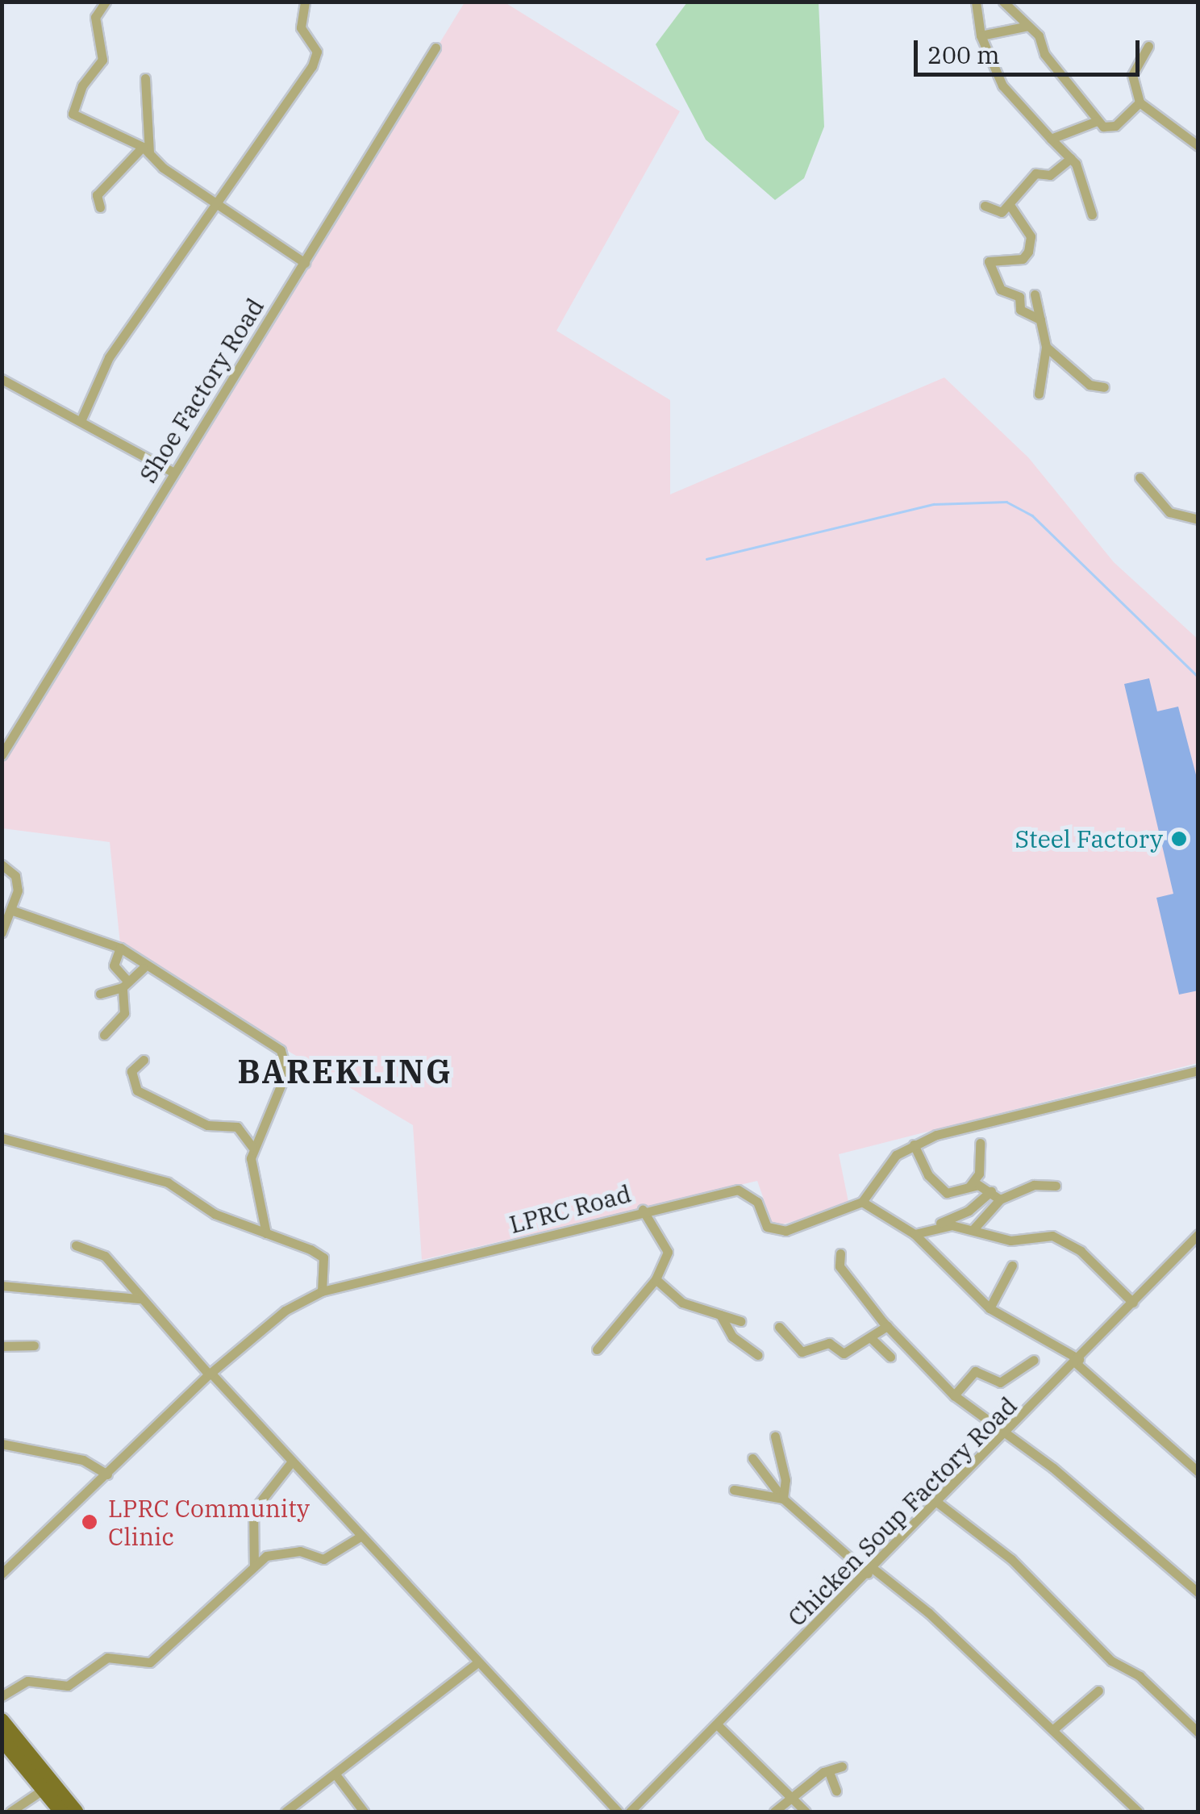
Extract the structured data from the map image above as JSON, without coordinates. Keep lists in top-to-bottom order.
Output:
{
  "streets": {
    "street": ["Shoe Factory Road", "LPRC Road", "Chicken Soup Factory Road"]
  },
  "districts": ["BAREKLING"],
  "places": ["Steel Factory", "LPRC Community Clinic"],
  "scale_bar": "200 m"
}
